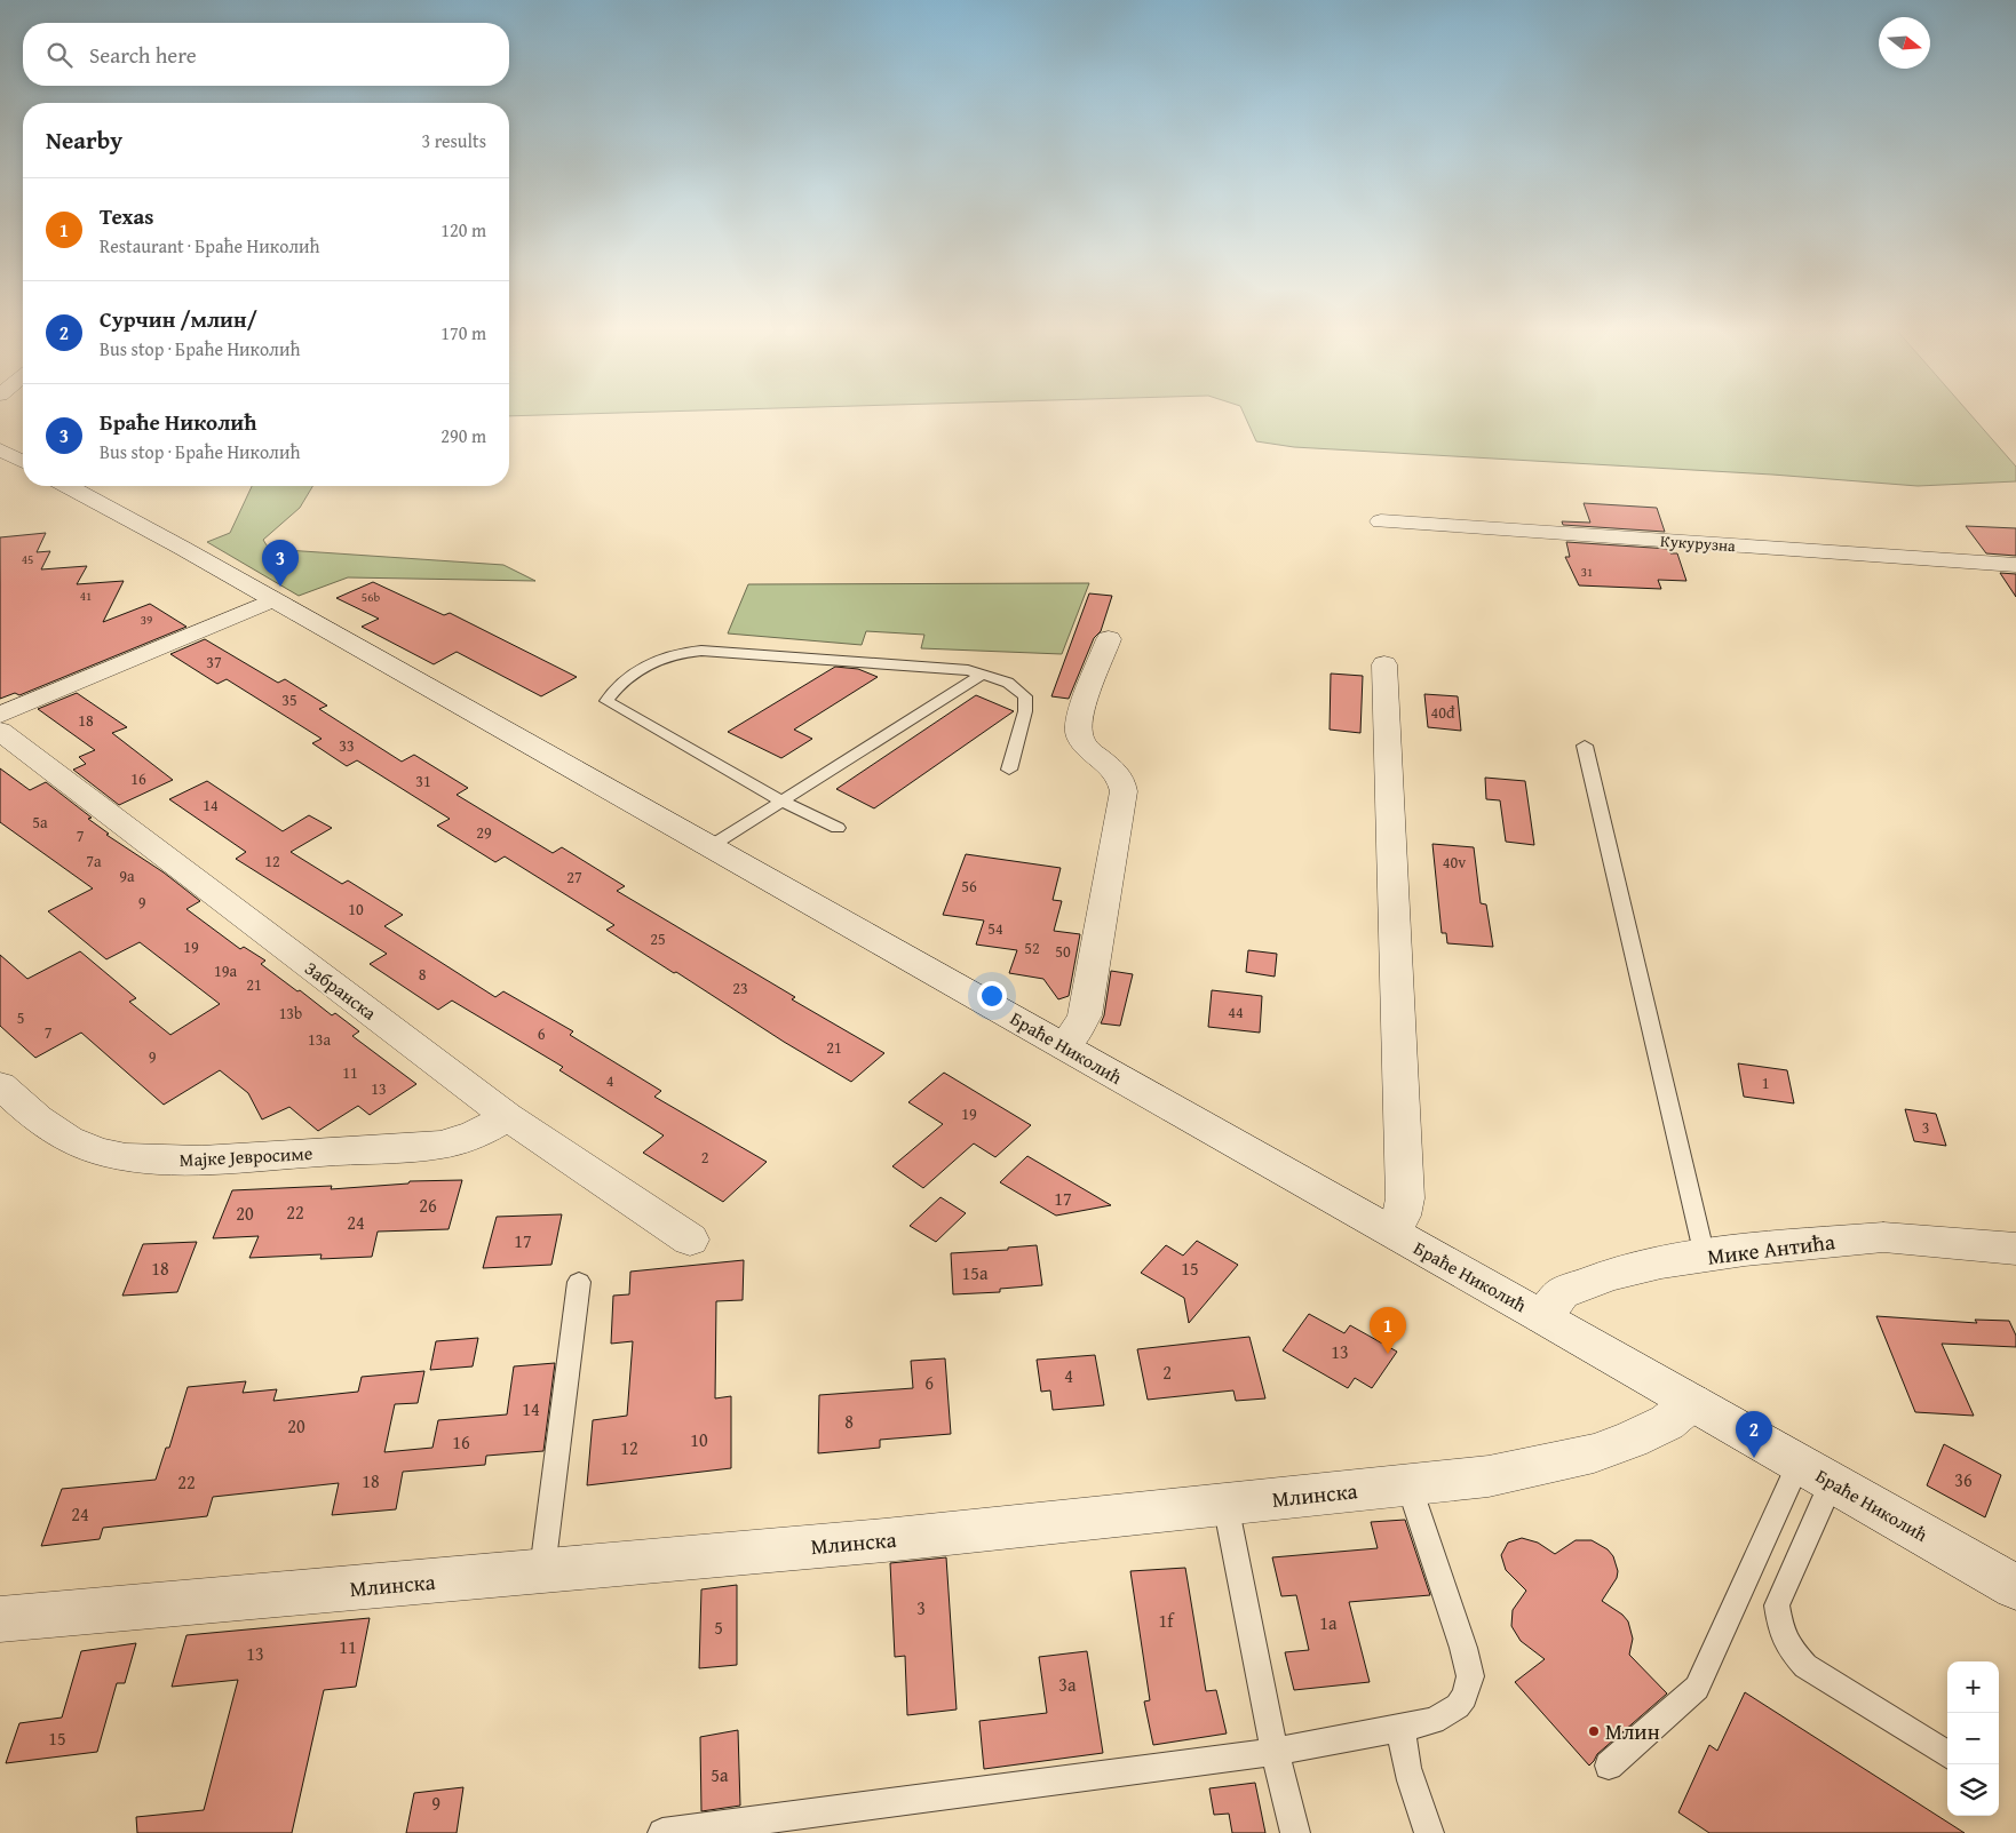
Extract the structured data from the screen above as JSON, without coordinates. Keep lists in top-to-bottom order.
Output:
{
  "streets": {
    "street": [
      "Кукурузна",
      "Забранска",
      "Браће Николић",
      "Мајке Јевросиме",
      "Мике Антића",
      "Млинска"
    ]
  },
  "crossings": [
    ["Забранска", "Мајке Јевросиме"],
    ["Браће Николић", "Мике Антића"],
    ["Браће Николић", "Млинска"]
  ],
  "places": ["Млин"],
  "house_numbers": [
    "45",
    "31",
    "41",
    "56b",
    "39",
    "37",
    "35",
    "40đ",
    "18",
    "33",
    "16",
    "31",
    "14",
    "5a",
    "29",
    "7",
    "7a",
    "12",
    "40v",
    "9a",
    "27",
    "56",
    "9",
    "10",
    "54",
    "25",
    "19",
    "52",
    "50",
    "19a",
    "8",
    "21",
    "23",
    "44",
    "13b",
    "5",
    "7",
    "6",
    "13a",
    "21",
    "9",
    "11",
    "4",
    "1",
    "13",
    "19",
    "3",
    "2",
    "17",
    "26",
    "22",
    "20",
    "24",
    "17",
    "18",
    "15",
    "15a",
    "13",
    "2",
    "4",
    "6",
    "14",
    "8",
    "20",
    "10",
    "16",
    "12",
    "36",
    "18",
    "22",
    "24",
    "3",
    "1f",
    "1a",
    "5",
    "11",
    "13",
    "3a",
    "15",
    "5a",
    "9"
  ],
  "north": "right",
  "page": {
    "search": "Search here",
    "heading": ["Nearby", "3 results"],
    "list": [
      {
        "mark": "1",
        "name": "Texas",
        "note": "Restaurant · Браће Николић",
        "value": "120 m"
      },
      {
        "mark": "2",
        "name": "Сурчин /млин/",
        "note": "Bus stop · Браће Николић",
        "value": "170 m"
      },
      {
        "mark": "3",
        "name": "Браће Николић",
        "note": "Bus stop · Браће Николић",
        "value": "290 m"
      }
    ],
    "pins": ["3", "1", "2"],
    "map_buttons": ["+", "−"]
  }
}
